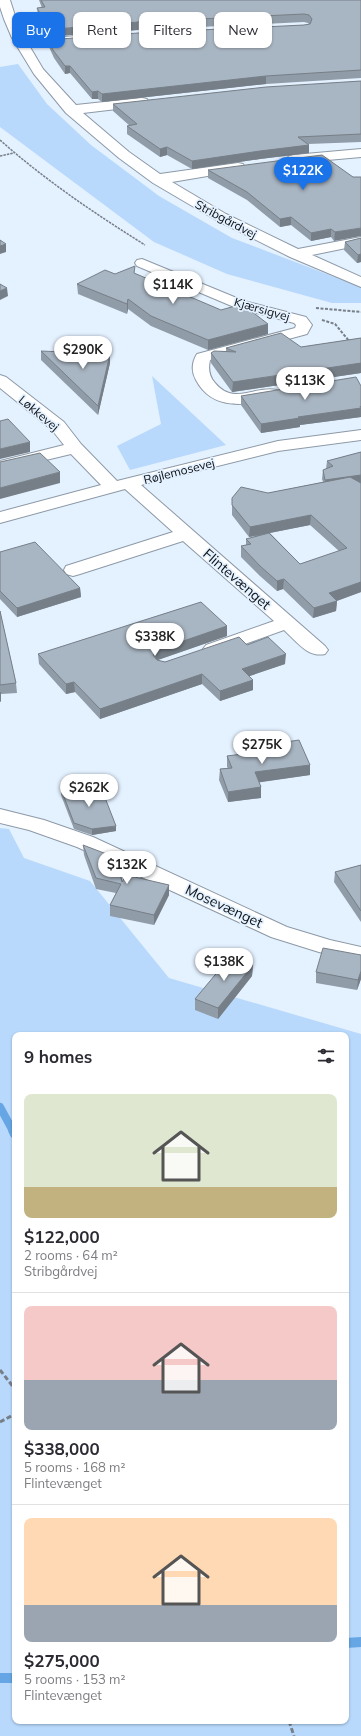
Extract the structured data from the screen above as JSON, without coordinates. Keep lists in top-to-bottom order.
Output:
{
  "streets": {
    "street": [
      "Stribgårdvej",
      "Kjærsigvej",
      "Løkkevej",
      "Røjlemosevej",
      "Flintevænget",
      "Mosevænget"
    ]
  },
  "crossings": [
    ["Løkkevej", "Røjlemosevej"],
    ["Løkkevej", "Flintevænget"],
    ["Røjlemosevej", "Flintevænget"]
  ],
  "page": {
    "chip": [
      "Buy",
      "Rent",
      "Filters",
      "New"
    ],
    "price": [
      "$122K",
      "$114K",
      "$290K",
      "$113K",
      "$338K",
      "$275K",
      "$262K",
      "$132K",
      "$138K"
    ],
    "heading": "9 homes",
    "list": [
      {
        "name": "$122,000",
        "note": "2 rooms · 64 m² · Stribgårdvej"
      },
      {
        "name": "$338,000",
        "note": "5 rooms · 168 m² · Flintevænget"
      },
      {
        "name": "$275,000",
        "note": "5 rooms · 153 m² · Flintevænget"
      }
    ]
  }
}
